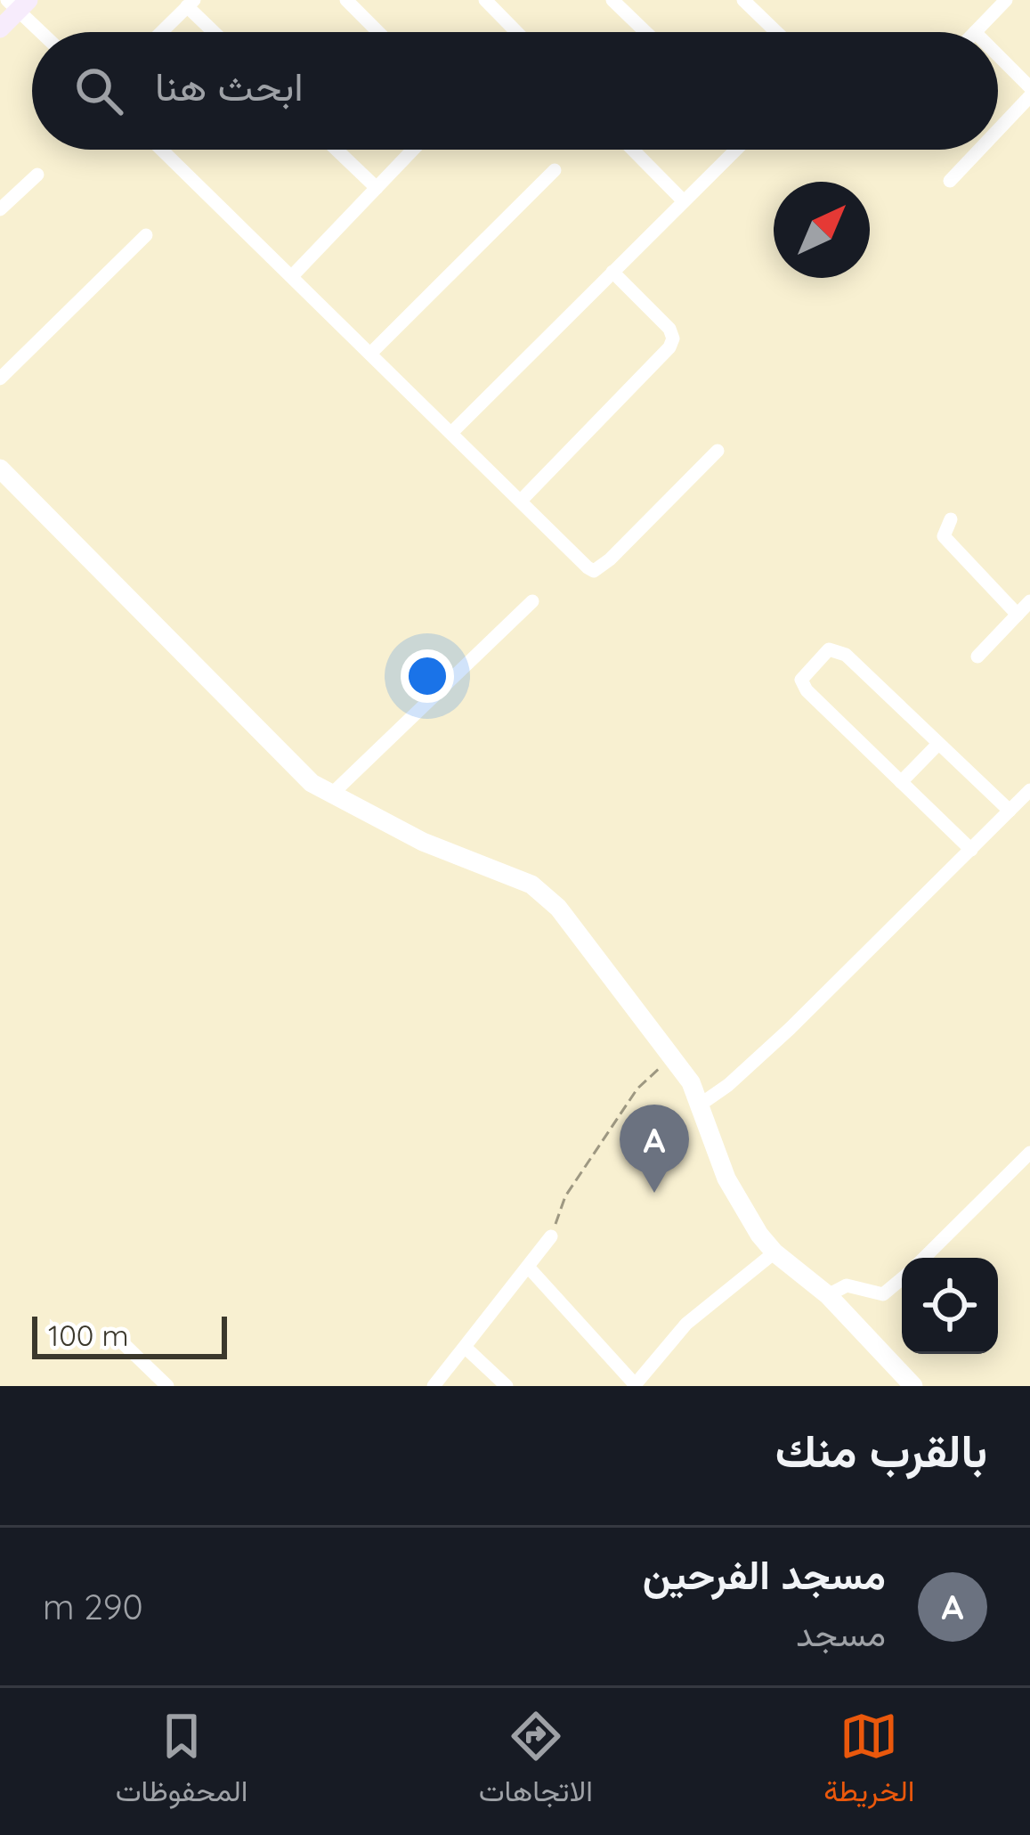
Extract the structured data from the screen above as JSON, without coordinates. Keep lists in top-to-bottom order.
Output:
{
  "scale_bar": "100 m",
  "north": "top right",
  "page": {
    "search": "ابحث هنا",
    "pins": "A",
    "scale": "100 m",
    "heading": "بالقرب منك",
    "list": [
      {
        "mark": "A",
        "name": "مسجد الفرحين",
        "note": "مسجد",
        "value": "290 m"
      }
    ],
    "nav": ["الخريطة", "الاتجاهات", "المحفوظات"]
  }
}
